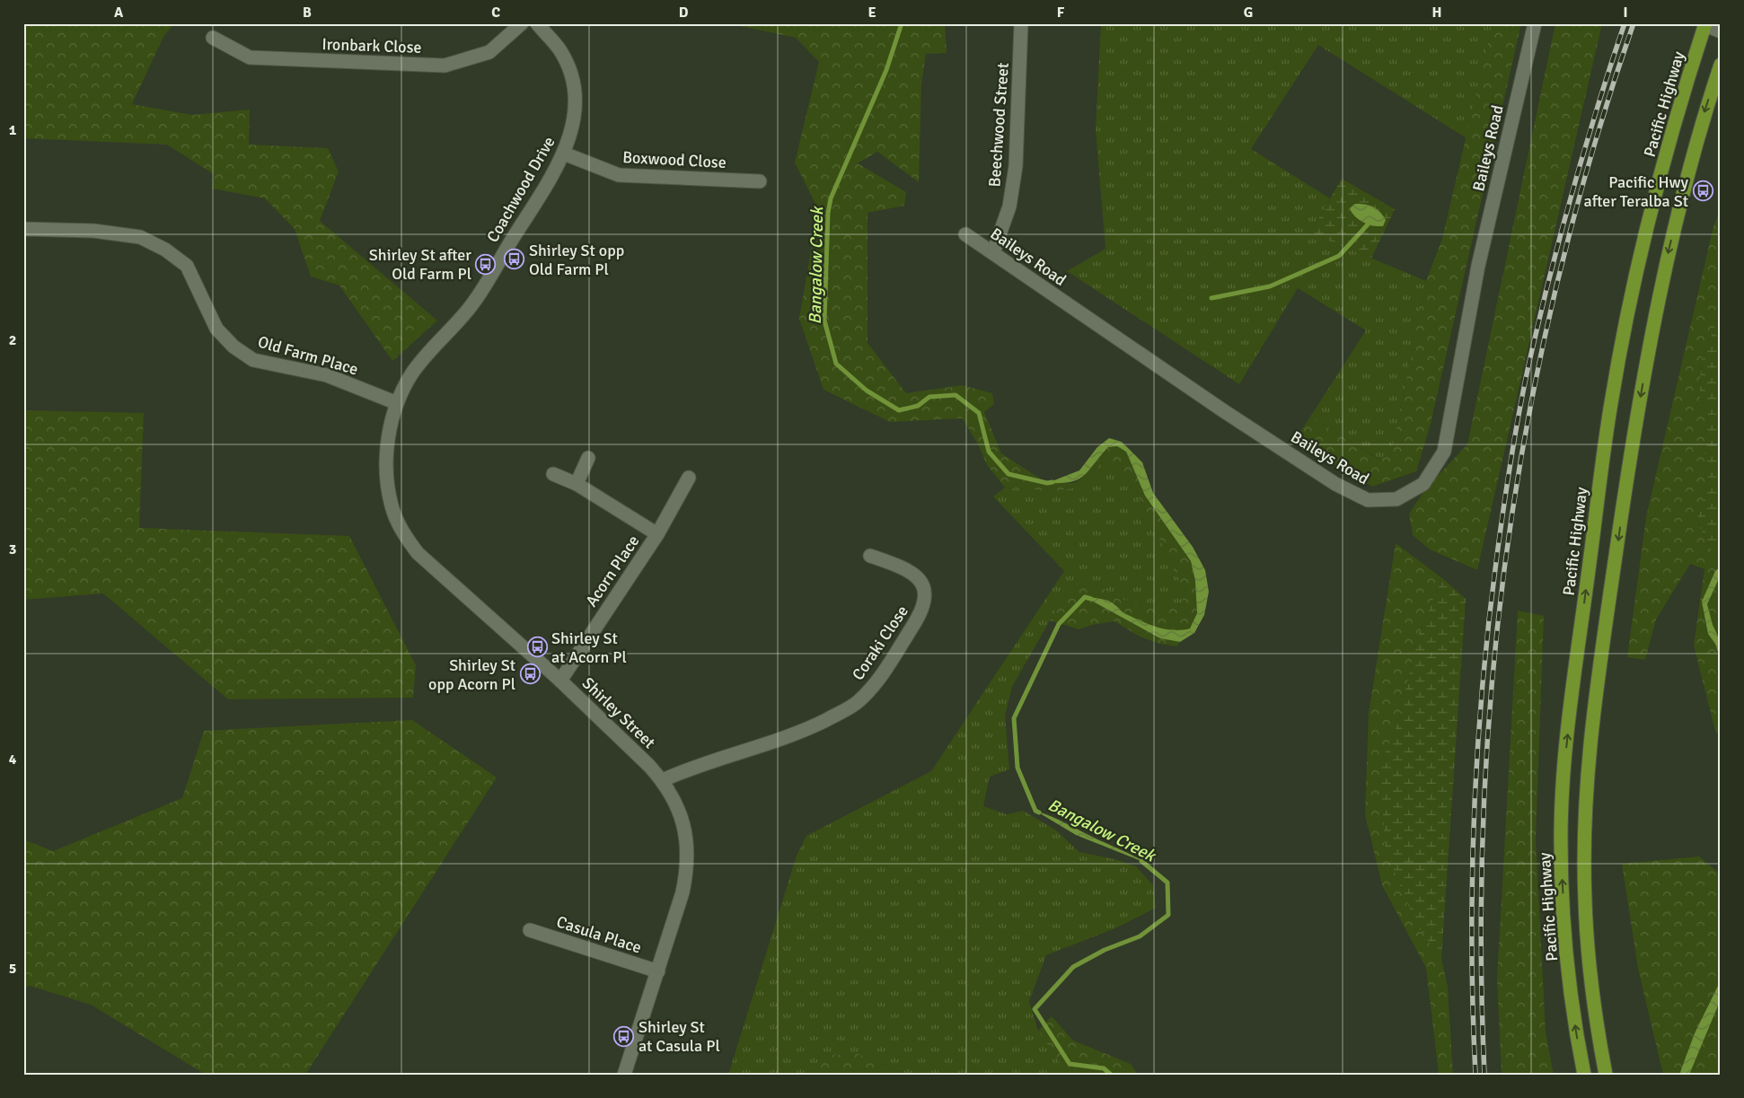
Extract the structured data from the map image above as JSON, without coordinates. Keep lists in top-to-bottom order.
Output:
{
  "streets": {
    "main road": ["Pacific Highway"],
    "street": [
      "Ironbark Close",
      "Beechwood Street",
      "Baileys Road",
      "Boxwood Close",
      "Coachwood Drive",
      "Old Farm Place",
      "Acorn Place",
      "Coraki Close",
      "Shirley Street",
      "Casula Place"
    ]
  },
  "crossings": [
    ["Beechwood Street", "Baileys Road"],
    ["Boxwood Close", "Coachwood Drive"],
    ["Coachwood Drive", "Old Farm Place"],
    ["Coachwood Drive", "Shirley Street"],
    ["Old Farm Place", "Shirley Street"],
    ["Acorn Place", "Shirley Street"],
    ["Coraki Close", "Shirley Street"],
    ["Shirley Street", "Casula Place"]
  ],
  "water": ["Bangalow Creek"],
  "places": {
    "bus stop": [
      "Pacific Hwy after Teralba St",
      "Shirley St opp Old Farm Pl",
      "Shirley St after Old Farm Pl",
      "Shirley St at Acorn Pl",
      "Shirley St opp Acorn Pl",
      "Shirley St at Casula Pl"
    ]
  },
  "grid": {
    "columns": [
      "A",
      "B",
      "C",
      "D",
      "E",
      "F",
      "G",
      "H",
      "I"
    ],
    "rows": [
      "1",
      "2",
      "3",
      "4",
      "5"
    ]
  }
}
